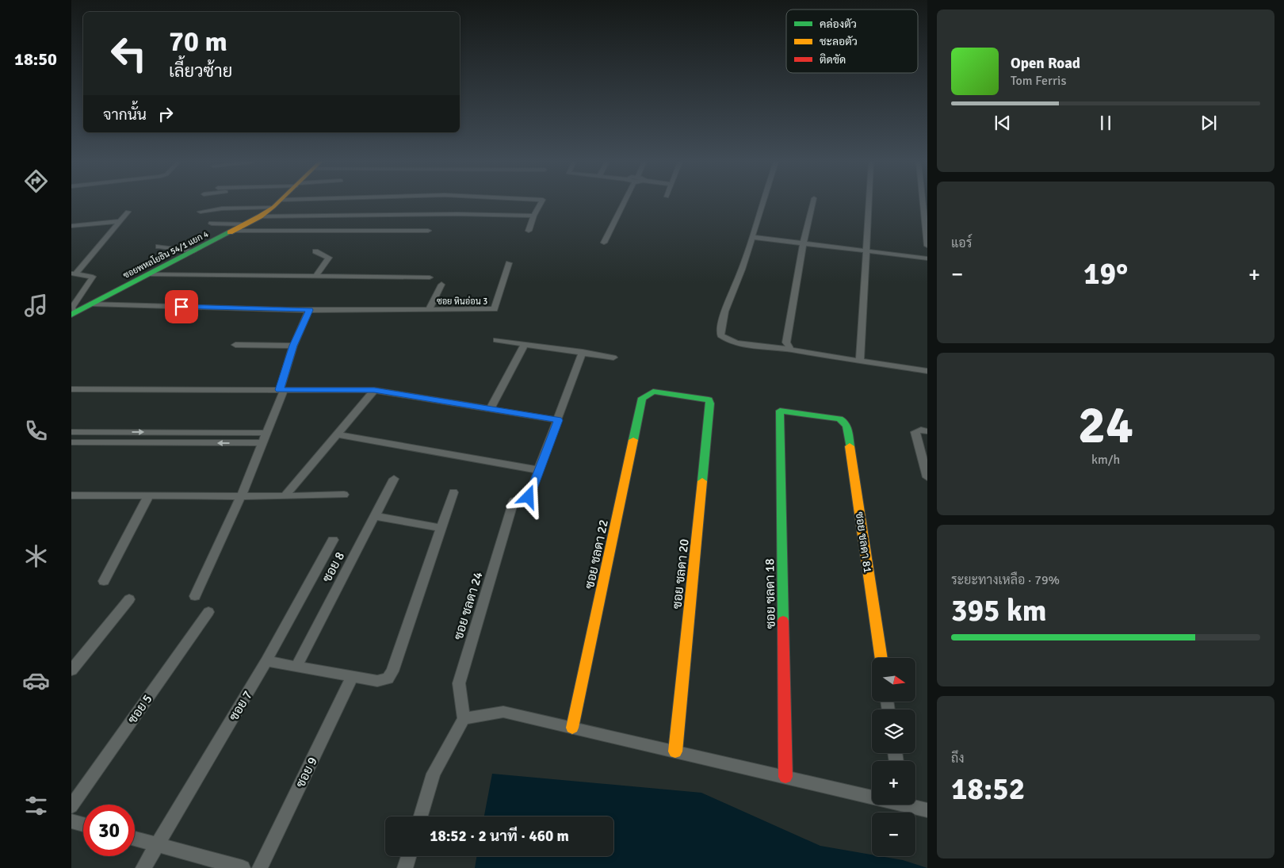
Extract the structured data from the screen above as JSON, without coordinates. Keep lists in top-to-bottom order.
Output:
{
  "streets": {
    "street": [
      "ซอยพหลโยธิน 54/1 แยก 4",
      "ซอย หินอ่อน 3",
      "ซอย ชลดา 81",
      "ซอย ชลดา 22",
      "ซอย 8",
      "ซอย ชลดา 20",
      "ซอย ชลดา 18",
      "ซอย ชลดา 24",
      "ซอย 7",
      "ซอย 5",
      "ซอย 9"
    ]
  },
  "crossings": [
    ["ซอย ชลดา 81", "ซอย ชลดา 18"],
    ["ซอย ชลดา 22", "ซอย ชลดา 20"]
  ],
  "legend": ["คล่องตัว", "ชะลอตัว", "ติดขัด"],
  "north": "right",
  "page": {
    "tabs": "18:50",
    "turn": ["70 m", "เลี้ยวซ้าย"],
    "song": ["Open Road", "Tom Ferris"],
    "then": "จากนั้น",
    "tile": [
      "แอร์",
      ["24", "km/h"],
      ["ระยะทางเหลือ · 79%", "395 km"],
      ["ถึง", "18:52"]
    ],
    "heat": ["−", "19°", "+"],
    "map_buttons": ["+", "−"],
    "limit": "30",
    "trip": "18:52 · 2 นาที · 460 m"
  }
}
